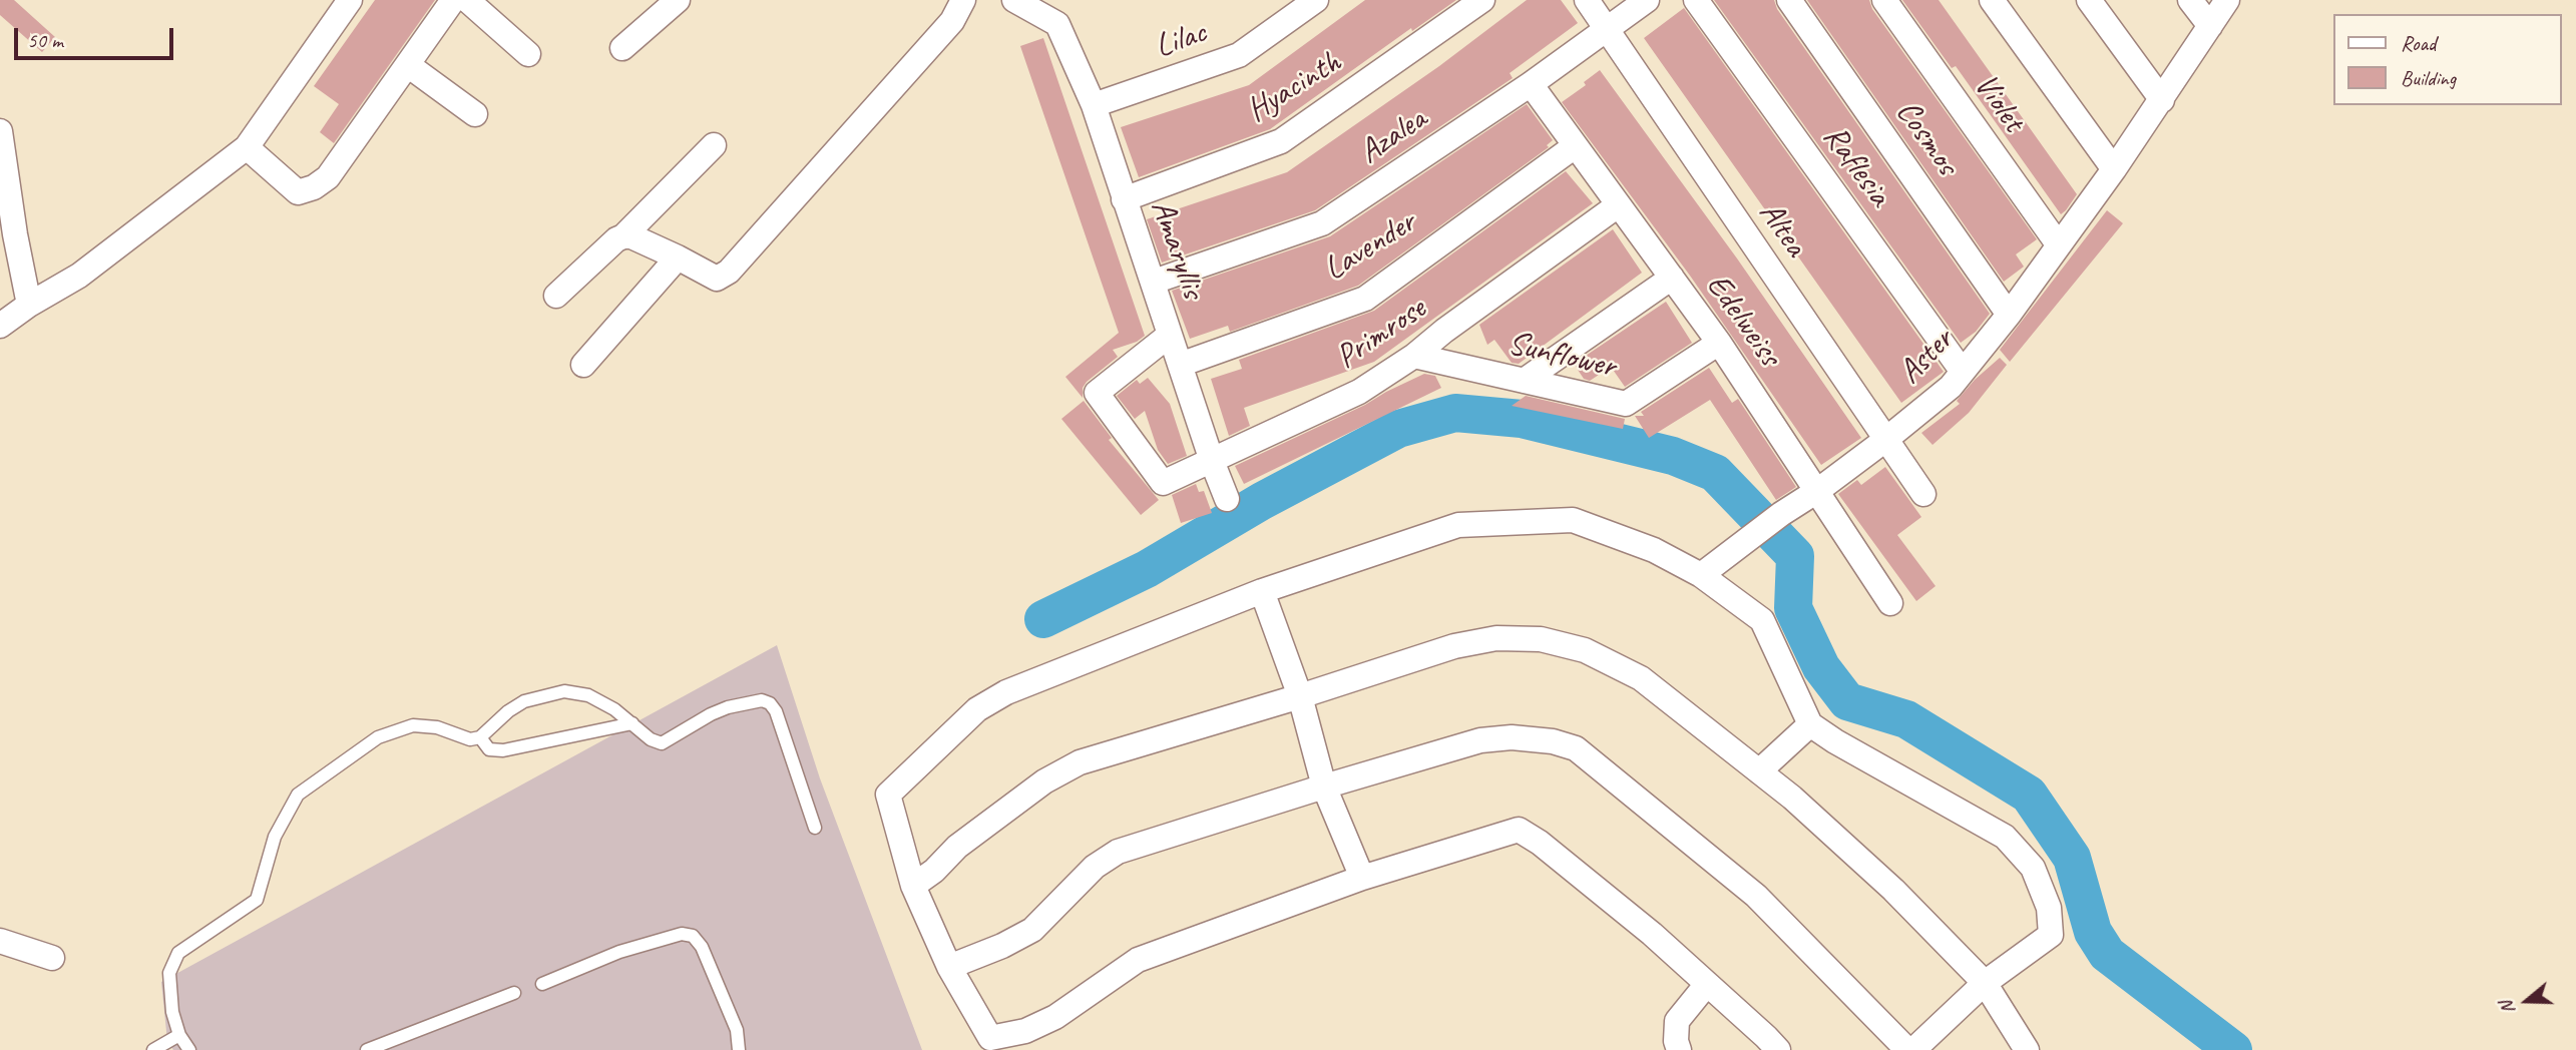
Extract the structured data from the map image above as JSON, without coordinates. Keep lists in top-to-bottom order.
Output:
{
  "streets": {
    "street": [
      "Lilac",
      "Hyacinth",
      "Violet",
      "Azalea",
      "Cosmos",
      "Raflesia",
      "Altea",
      "Lavender",
      "Amaryllis",
      "Edelweiss",
      "Primrose",
      "Sunflower",
      "Aster"
    ]
  },
  "crossings": [
    ["Lilac", "Amaryllis"],
    ["Hyacinth", "Amaryllis"],
    ["Violet", "Aster"],
    ["Azalea", "Altea"],
    ["Azalea", "Amaryllis"],
    ["Azalea", "Edelweiss"],
    ["Cosmos", "Aster"],
    ["Raflesia", "Aster"],
    ["Altea", "Aster"],
    ["Lavender", "Amaryllis"],
    ["Lavender", "Edelweiss"],
    ["Amaryllis", "Primrose"],
    ["Edelweiss", "Primrose"],
    ["Edelweiss", "Sunflower"],
    ["Edelweiss", "Aster"],
    ["Primrose", "Sunflower"]
  ],
  "legend": ["Road", "Building"],
  "scale_bar": "50 m",
  "north": "left"
}
